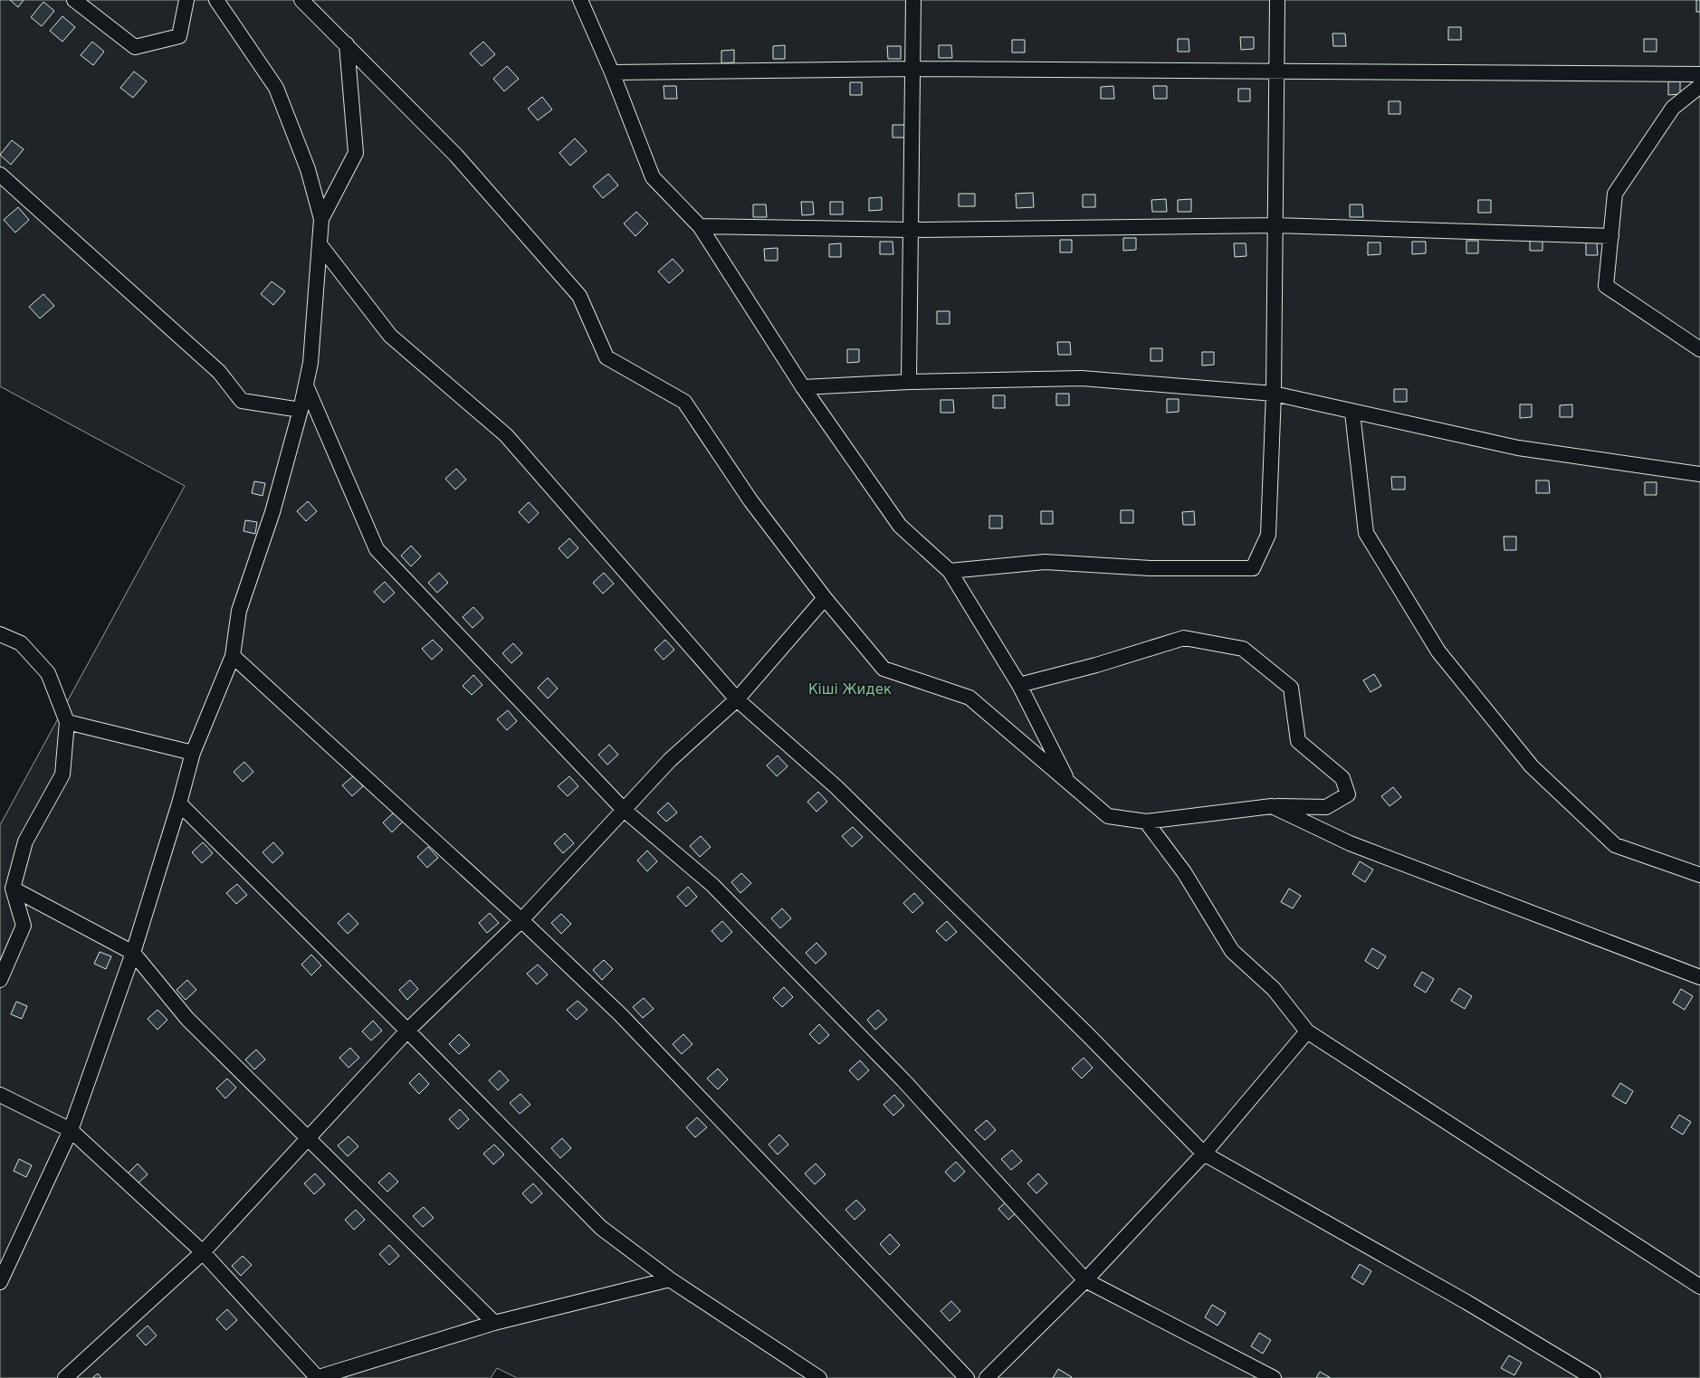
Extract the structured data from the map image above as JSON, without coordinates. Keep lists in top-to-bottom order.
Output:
{
  "parks": ["Кіші Жидек"]
}
